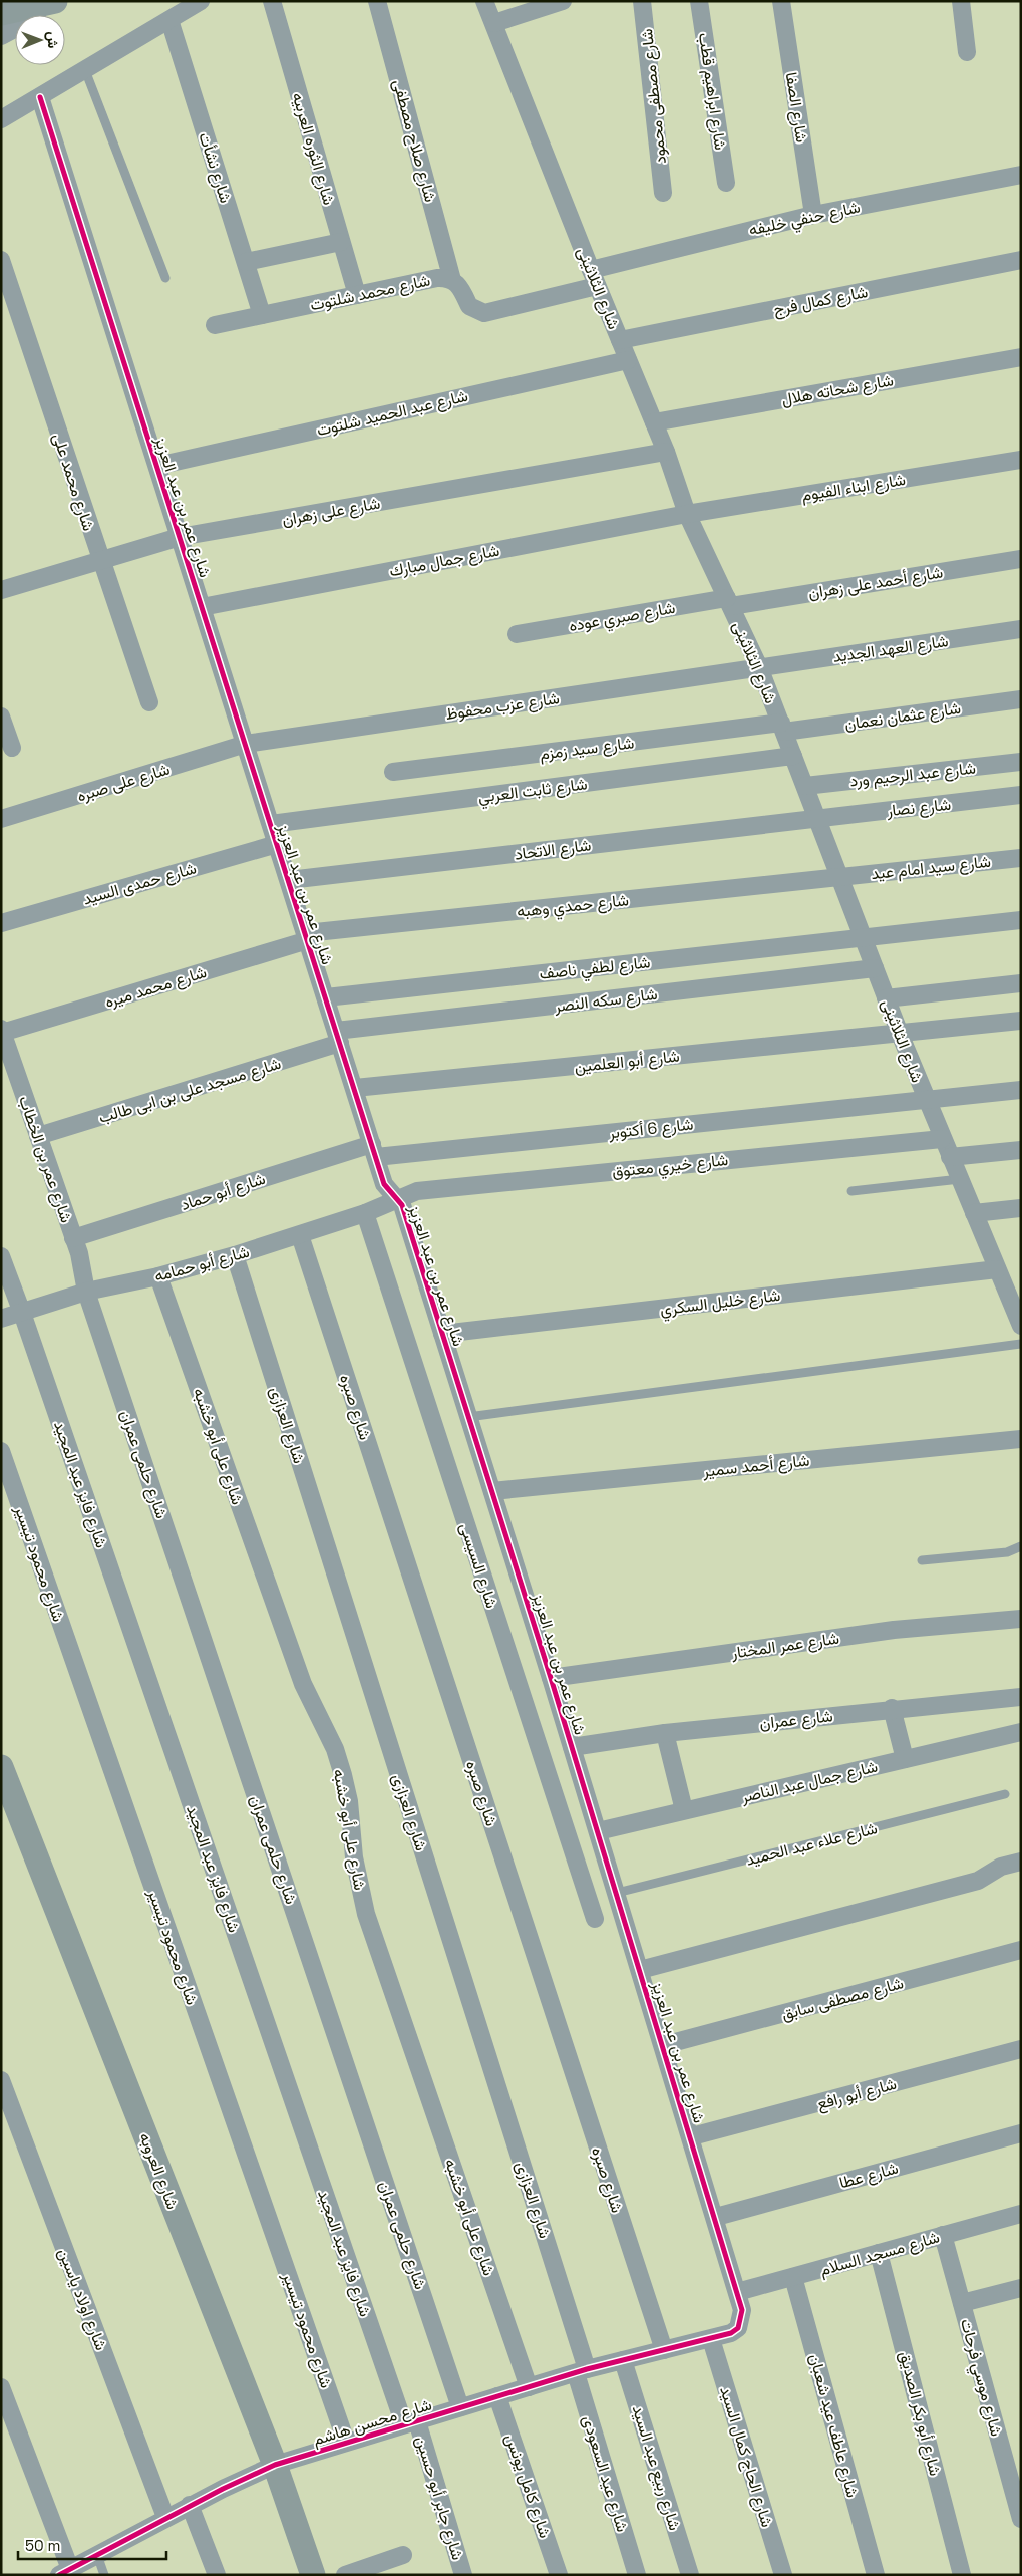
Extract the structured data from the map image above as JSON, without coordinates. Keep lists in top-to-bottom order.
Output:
{
  "streets": {
    "street": [
      "شارع ابراهيم قطب",
      "شارع مصطفى محمود",
      "شارع الصفا",
      "شارع صلاح مصطفى",
      "شارع الثوره العربيه",
      "شارع نشأت",
      "شارع حنفي خليفه",
      "شارع الثلاثينى",
      "شارع محمد شلتوت",
      "شارع كمال فرج",
      "شارع شحاته هلال",
      "شارع عبد الحميد شلتوت",
      "شارع محمد على",
      "شارع ابناء الفيوم",
      "شارع عمر بن عبد العزيز",
      "شارع على زهران",
      "شارع جمال مبارك",
      "شارع أحمد على زهران",
      "شارع صبري عوده",
      "شارع العهد الجديد",
      "شارع عزب محفوظ",
      "شارع عثمان نعمان",
      "شارع سيد زمزم",
      "شارع عبد الرحيم ورد",
      "شارع على صبره",
      "شارع ثابت العربي",
      "شارع نصار",
      "شارع الاتحاد",
      "شارع سيد امام عيد",
      "شارع حمدى السيد",
      "شارع حمدي وهبه",
      "شارع لطفي ناصف",
      "شارع محمد ميره",
      "شارع سكه النصر",
      "شارع أبو العلمين",
      "شارع مسجد على بن ابى طالب",
      "شارع 6 أكتوبر",
      "شارع عمر بن الخطاب",
      "شارع خيري معتوق",
      "شارع أبو حماد",
      "شارع أبو حمامه",
      "شارع خليل السكري",
      "شارع صبره",
      "شارع العزازى",
      "شارع على أبو خشبه",
      "شارع حلمى عمران",
      "شارع أحمد سمير",
      "شارع فايز عبد المجيد",
      "شارع محمود تيسير",
      "شارع السيسى",
      "شارع عمر المختار",
      "شارع عمران",
      "شارع جمال عبد الناصر",
      "شارع مصطفى سابق",
      "شارع أبو رافع",
      "شارع العروبه",
      "شارع عطا",
      "شارع مسجد السلام",
      "شارع اولاد ياسين",
      "شارع موسي فرحات",
      "شارع أبو بكر الصديق",
      "شارع محسن هاشم",
      "شارع عاطف عيد شعبان",
      "شارع الحاج كمال السيد",
      "شارع ربيع عبد السيد",
      "شارع عيد السعودى",
      "شارع كامل يونس",
      "شارع جابر أبو حسين"
    ],
    "lane": ["شارع علاء عبد الحميد"]
  },
  "crossings": [
    ["شارع الصفا", "شارع حنفي خليفه"],
    ["شارع صلاح مصطفى", "شارع محمد شلتوت"],
    ["شارع الثوره العربيه", "شارع محمد شلتوت"],
    ["شارع نشأت", "شارع محمد شلتوت"],
    ["شارع حنفي خليفه", "شارع الثلاثينى"],
    ["شارع حنفي خليفه", "شارع محمد شلتوت"],
    ["شارع الثلاثينى", "شارع محمد شلتوت"],
    ["شارع الثلاثينى", "شارع كمال فرج"],
    ["شارع الثلاثينى", "شارع شحاته هلال"],
    ["شارع الثلاثينى", "شارع عبد الحميد شلتوت"],
    ["شارع الثلاثينى", "شارع ابناء الفيوم"],
    ["شارع الثلاثينى", "شارع على زهران"],
    ["شارع الثلاثينى", "شارع جمال مبارك"],
    ["شارع الثلاثينى", "شارع أحمد على زهران"],
    ["شارع الثلاثينى", "شارع صبري عوده"],
    ["شارع الثلاثينى", "شارع العهد الجديد"],
    ["شارع الثلاثينى", "شارع عزب محفوظ"],
    ["شارع الثلاثينى", "شارع عثمان نعمان"],
    ["شارع الثلاثينى", "شارع سيد زمزم"],
    ["شارع الثلاثينى", "شارع عبد الرحيم ورد"],
    ["شارع الثلاثينى", "شارع ثابت العربي"],
    ["شارع الثلاثينى", "شارع نصار"],
    ["شارع الثلاثينى", "شارع الاتحاد"],
    ["شارع الثلاثينى", "شارع سيد امام عيد"],
    ["شارع الثلاثينى", "شارع حمدي وهبه"],
    ["شارع الثلاثينى", "شارع لطفي ناصف"],
    ["شارع الثلاثينى", "شارع سكه النصر"],
    ["شارع الثلاثينى", "شارع أبو العلمين"],
    ["شارع الثلاثينى", "شارع 6 أكتوبر"],
    ["شارع الثلاثينى", "شارع خيري معتوق"],
    ["شارع الثلاثينى", "شارع خليل السكري"],
    ["شارع عبد الحميد شلتوت", "شارع عمر بن عبد العزيز"],
    ["شارع محمد على", "شارع على زهران"],
    ["شارع ابناء الفيوم", "شارع جمال مبارك"],
    ["شارع عمر بن عبد العزيز", "شارع على زهران"],
    ["شارع عمر بن عبد العزيز", "شارع جمال مبارك"],
    ["شارع عمر بن عبد العزيز", "شارع عزب محفوظ"],
    ["شارع عمر بن عبد العزيز", "شارع على صبره"],
    ["شارع عمر بن عبد العزيز", "شارع ثابت العربي"],
    ["شارع عمر بن عبد العزيز", "شارع الاتحاد"],
    ["شارع عمر بن عبد العزيز", "شارع حمدى السيد"],
    ["شارع عمر بن عبد العزيز", "شارع حمدي وهبه"],
    ["شارع عمر بن عبد العزيز", "شارع لطفي ناصف"],
    ["شارع عمر بن عبد العزيز", "شارع محمد ميره"],
    ["شارع عمر بن عبد العزيز", "شارع سكه النصر"],
    ["شارع عمر بن عبد العزيز", "شارع أبو العلمين"],
    ["شارع عمر بن عبد العزيز", "شارع مسجد على بن ابى طالب"],
    ["شارع عمر بن عبد العزيز", "شارع 6 أكتوبر"],
    ["شارع عمر بن عبد العزيز", "شارع خيري معتوق"],
    ["شارع عمر بن عبد العزيز", "شارع أبو حماد"],
    ["شارع عمر بن عبد العزيز", "شارع أبو حمامه"],
    ["شارع عمر بن عبد العزيز", "شارع خليل السكري"],
    ["شارع عمر بن عبد العزيز", "شارع أحمد سمير"],
    ["شارع عمر بن عبد العزيز", "شارع عمر المختار"],
    ["شارع عمر بن عبد العزيز", "شارع عمران"],
    ["شارع عمر بن عبد العزيز", "شارع جمال عبد الناصر"],
    ["شارع عمر بن عبد العزيز", "شارع علاء عبد الحميد"],
    ["شارع عمر بن عبد العزيز", "شارع مصطفى سابق"],
    ["شارع عمر بن عبد العزيز", "شارع أبو رافع"],
    ["شارع عمر بن عبد العزيز", "شارع عطا"],
    ["شارع عمر بن عبد العزيز", "شارع مسجد السلام"],
    ["شارع عمر بن عبد العزيز", "شارع محسن هاشم"],
    ["شارع عمر بن عبد العزيز", "شارع الحاج كمال السيد"],
    ["شارع أحمد على زهران", "شارع صبري عوده"],
    ["شارع العهد الجديد", "شارع عزب محفوظ"],
    ["شارع عزب محفوظ", "شارع على صبره"],
    ["شارع عثمان نعمان", "شارع سيد زمزم"],
    ["شارع نصار", "شارع الاتحاد"],
    ["شارع سيد امام عيد", "شارع حمدي وهبه"],
    ["شارع حمدي وهبه", "شارع محمد ميره"],
    ["شارع محمد ميره", "شارع عمر بن الخطاب"],
    ["شارع سكه النصر", "شارع مسجد على بن ابى طالب"],
    ["شارع مسجد على بن ابى طالب", "شارع عمر بن الخطاب"],
    ["شارع 6 أكتوبر", "شارع أبو حماد"],
    ["شارع عمر بن الخطاب", "شارع أبو حماد"],
    ["شارع عمر بن الخطاب", "شارع أبو حمامه"],
    ["شارع عمر بن الخطاب", "شارع حلمى عمران"],
    ["شارع خيري معتوق", "شارع أبو حمامه"],
    ["شارع أبو حمامه", "شارع صبره"],
    ["شارع أبو حمامه", "شارع العزازى"],
    ["شارع أبو حمامه", "شارع على أبو خشبه"],
    ["شارع أبو حمامه", "شارع حلمى عمران"],
    ["شارع أبو حمامه", "شارع فايز عبد المجيد"],
    ["شارع أبو حمامه", "شارع السيسى"],
    ["شارع صبره", "شارع محسن هاشم"],
    ["شارع العزازى", "شارع محسن هاشم"],
    ["شارع العزازى", "شارع عيد السعودى"],
    ["شارع على أبو خشبه", "شارع محسن هاشم"],
    ["شارع حلمى عمران", "شارع محسن هاشم"],
    ["شارع فايز عبد المجيد", "شارع محسن هاشم"],
    ["شارع فايز عبد المجيد", "شارع جابر أبو حسين"],
    ["شارع محمود تيسير", "شارع محسن هاشم"],
    ["شارع العروبه", "شارع محسن هاشم"],
    ["شارع مسجد السلام", "شارع موسي فرحات"],
    ["شارع مسجد السلام", "شارع أبو بكر الصديق"],
    ["شارع مسجد السلام", "شارع عاطف عيد شعبان"],
    ["شارع اولاد ياسين", "شارع محسن هاشم"],
    ["شارع محسن هاشم", "شارع الحاج كمال السيد"],
    ["شارع محسن هاشم", "شارع ربيع عبد السيد"],
    ["شارع محسن هاشم", "شارع عيد السعودى"],
    ["شارع محسن هاشم", "شارع كامل يونس"],
    ["شارع محسن هاشم", "شارع جابر أبو حسين"]
  ],
  "scale_bar": "50 m",
  "north": "right"
}
